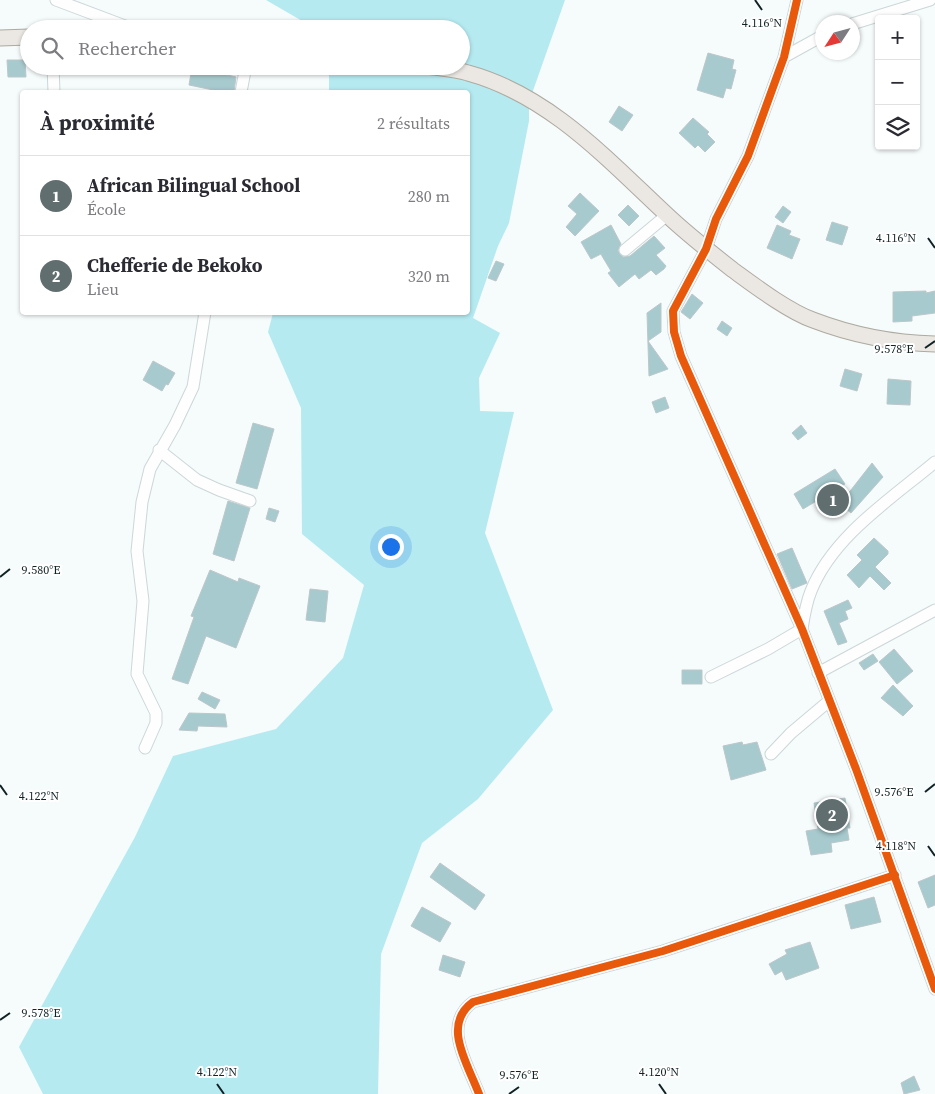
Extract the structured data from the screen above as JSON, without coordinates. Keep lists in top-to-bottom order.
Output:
{
  "north": "bottom left",
  "page": {
    "map_buttons": ["+", "−"],
    "search": "Rechercher",
    "heading": ["À proximité", "2 résultats"],
    "list": [
      {
        "mark": "1",
        "name": "African Bilingual School",
        "note": "École",
        "value": "280 m"
      },
      {
        "mark": "2",
        "name": "Chefferie de Bekoko",
        "note": "Lieu",
        "value": "320 m"
      }
    ],
    "pins": ["1", "2"]
  },
  "coordinates": [
    "4.116°N",
    "9.578°E",
    "9.580°E",
    "9.576°E",
    "4.122°N",
    "4.118°N",
    "4.120°N"
  ]
}
